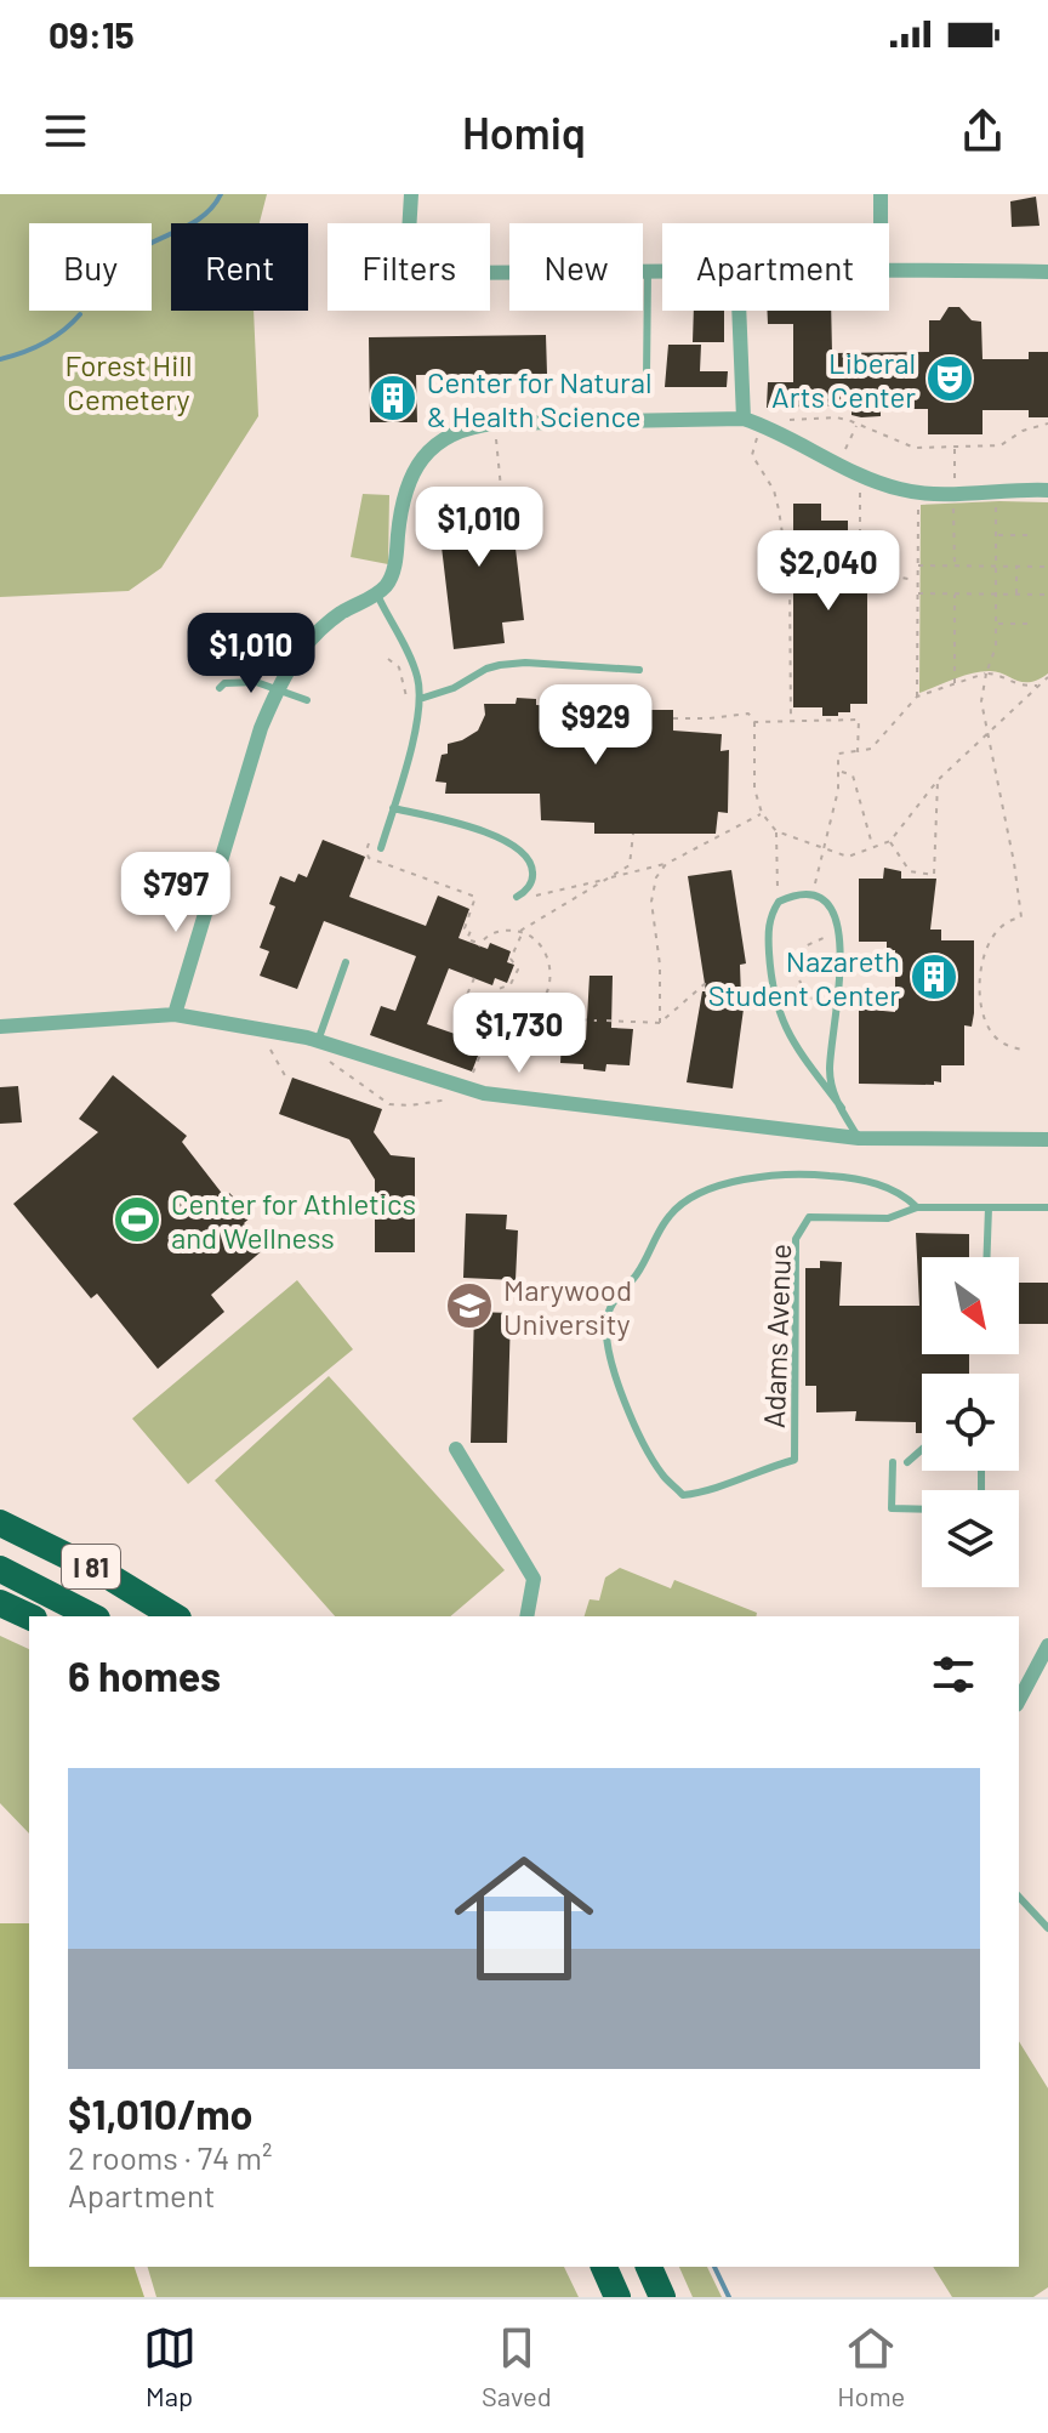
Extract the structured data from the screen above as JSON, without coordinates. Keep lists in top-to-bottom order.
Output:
{
  "streets": {
    "highway": ["I 81"],
    "lane": ["Adams Avenue"]
  },
  "parks": ["Forest Hill Cemetery"],
  "places": {
    "theatre": ["Liberal Arts Center"],
    "building": ["Center for Natural & Health Science", "Nazareth Student Center"],
    "sports": ["Center for Athletics and Wellness"],
    "school or university": ["Marywood University"]
  },
  "north": "bottom right",
  "page": {
    "status": "09:15",
    "header": "Homiq",
    "chip": [
      "Buy",
      "Rent",
      "Filters",
      "New",
      "Apartment"
    ],
    "price": [
      "$1,010",
      "$2,040",
      "$1,010",
      "$929",
      "$797",
      "$1,730"
    ],
    "heading": "6 homes",
    "list": [
      {
        "name": "$1,010/mo",
        "note": "2 rooms · 74 m² · Apartment"
      }
    ],
    "tabs": ["Map", "Saved", "Home"]
  }
}
